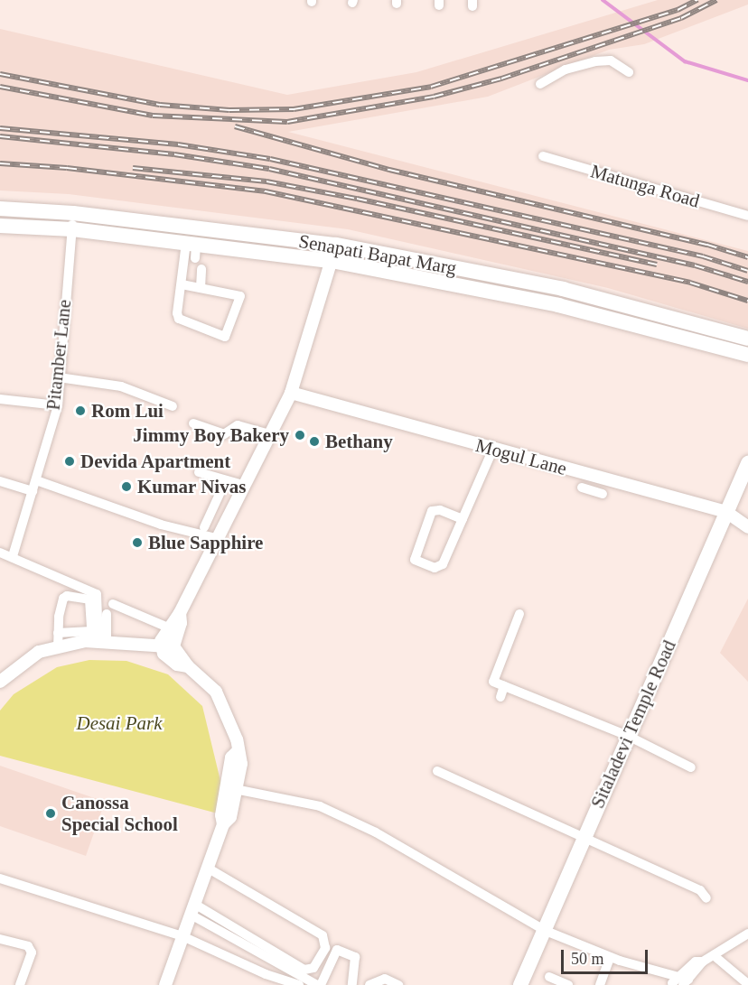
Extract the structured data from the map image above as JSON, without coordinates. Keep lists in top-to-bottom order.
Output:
{
  "streets": {
    "main road": ["Senapati Bapat Marg", "Sitaladevi Temple Road"],
    "street": ["Matunga Road", "Pitamber Lane", "Mogul Lane"]
  },
  "crossings": [
    ["Senapati Bapat Marg", "Pitamber Lane"],
    ["Mogul Lane", "Sitaladevi Temple Road"]
  ],
  "parks": ["Desai Park"],
  "places": [
    "Rom Lui",
    "Jimmy Boy Bakery",
    "Bethany",
    "Devida Apartment",
    "Kumar Nivas",
    "Blue Sapphire",
    "Canossa Special School"
  ],
  "scale_bar": "50 m"
}
